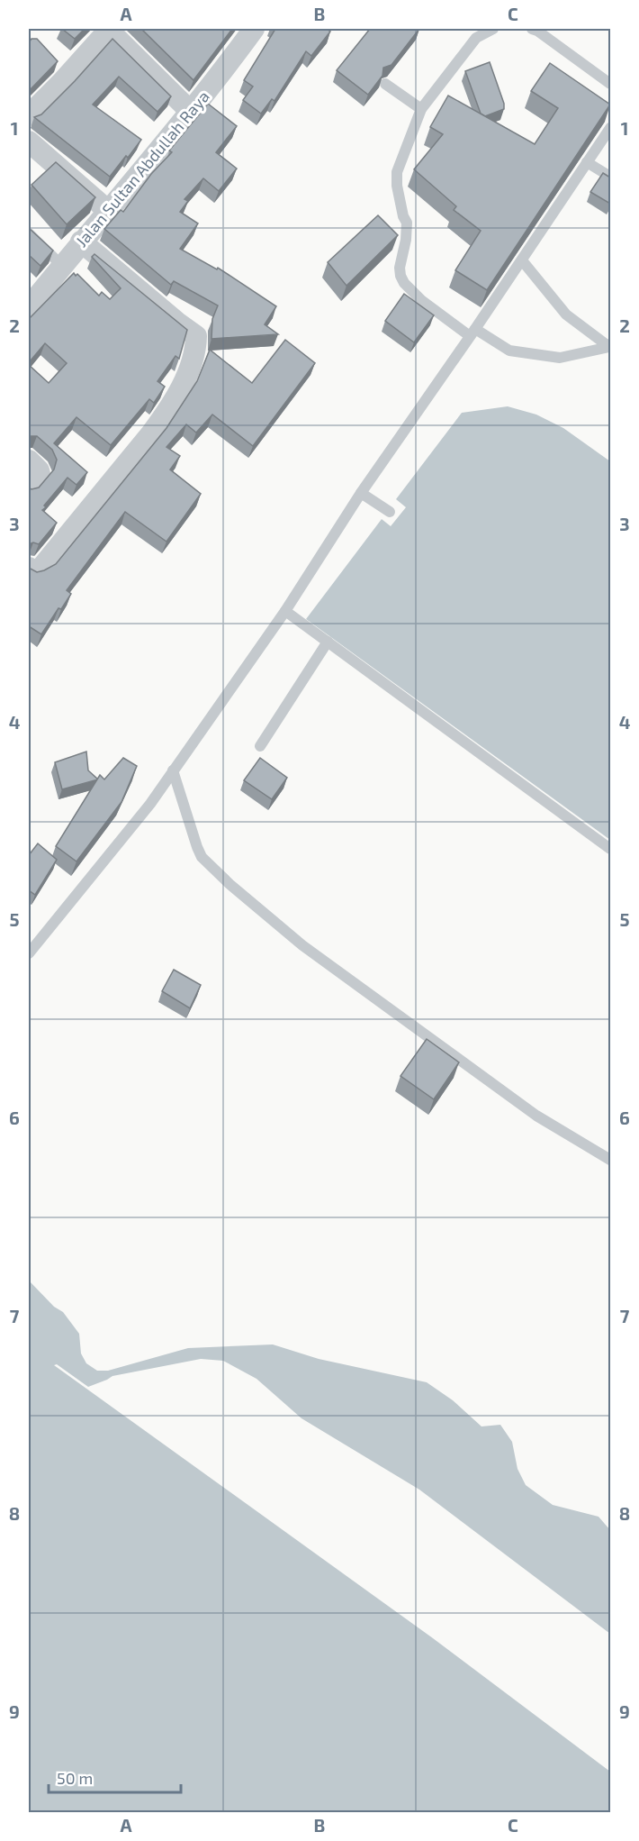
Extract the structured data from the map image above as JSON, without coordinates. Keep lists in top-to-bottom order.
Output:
{
  "streets": {
    "street": ["Jalan Sultan Abdullah Raya"]
  },
  "scale_bar": "50 m",
  "grid": {
    "columns": ["A", "B", "C"],
    "rows": [
      "1",
      "2",
      "3",
      "4",
      "5",
      "6",
      "7",
      "8",
      "9"
    ]
  }
}
